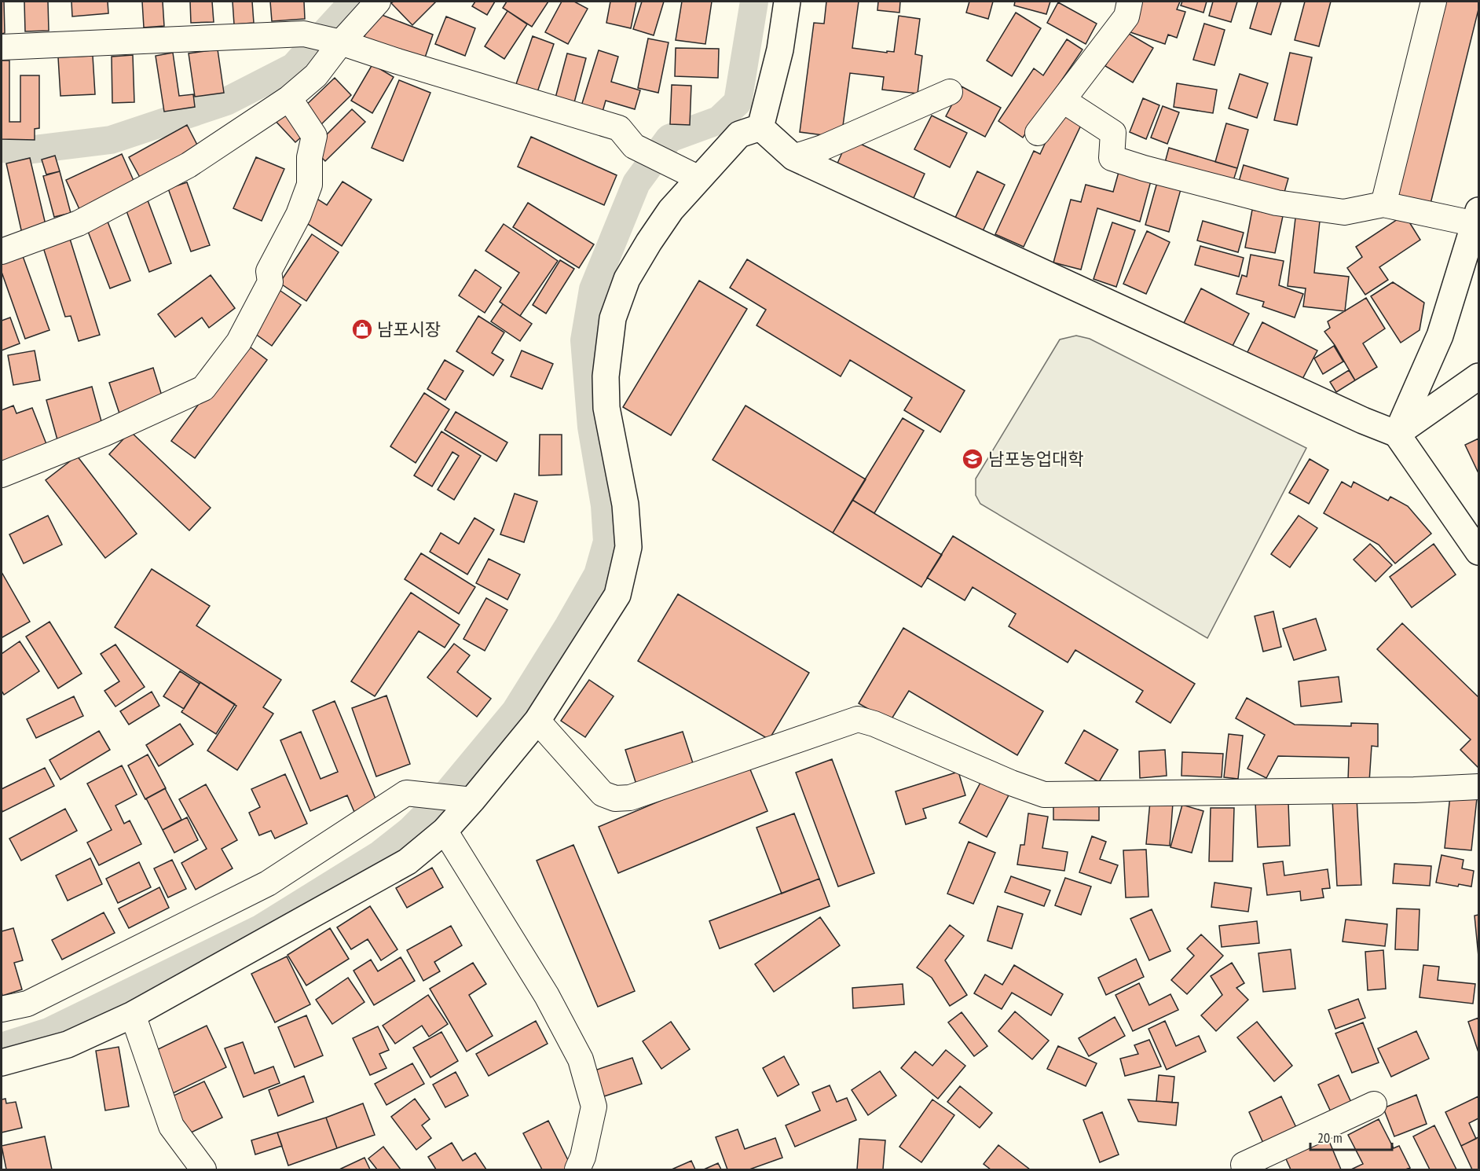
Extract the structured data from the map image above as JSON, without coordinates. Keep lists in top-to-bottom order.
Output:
{
  "places": {
    "shop": ["남포시장"],
    "school or university": ["남포농업대학"]
  },
  "scale_bar": "20 m"
}
